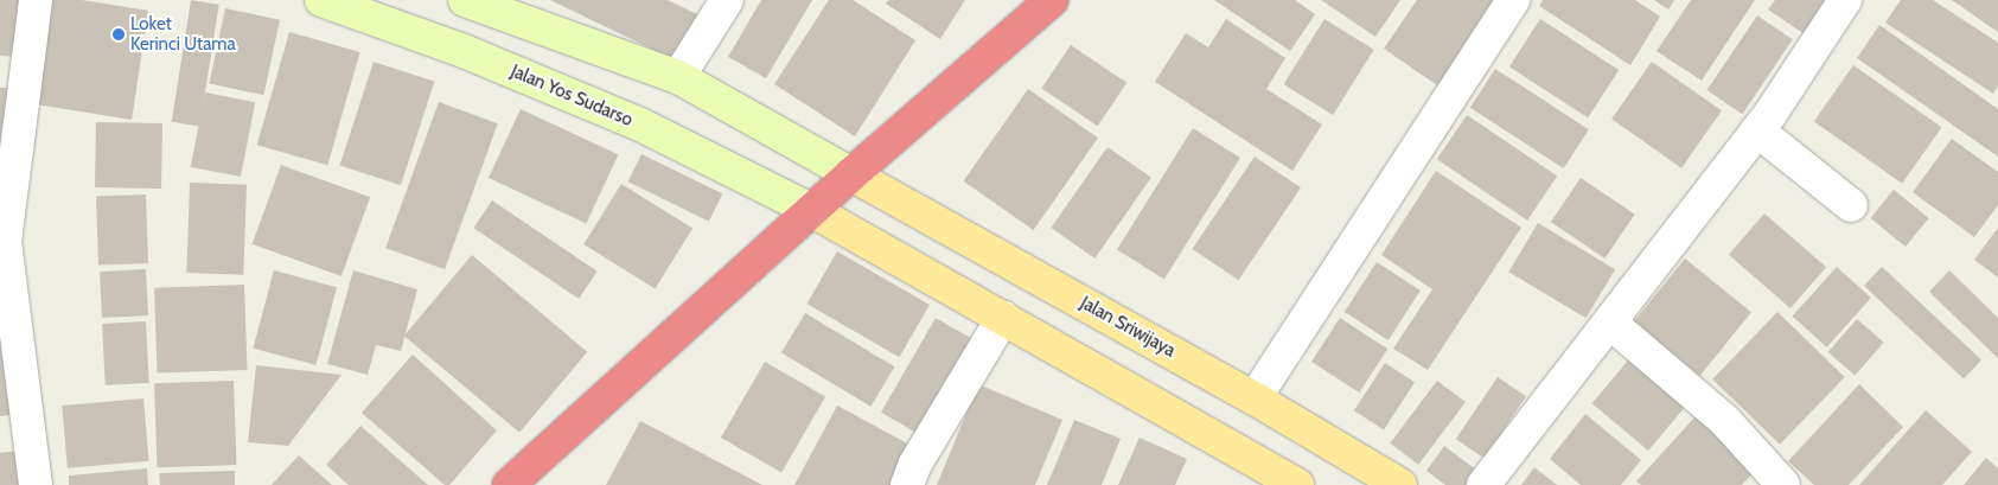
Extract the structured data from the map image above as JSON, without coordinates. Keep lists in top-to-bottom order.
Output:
{
  "streets": {
    "main road": ["Jalan Yos Sudarso", "Jalan Sriwijaya"]
  },
  "places": ["Loket Kerinci Utama"]
}
